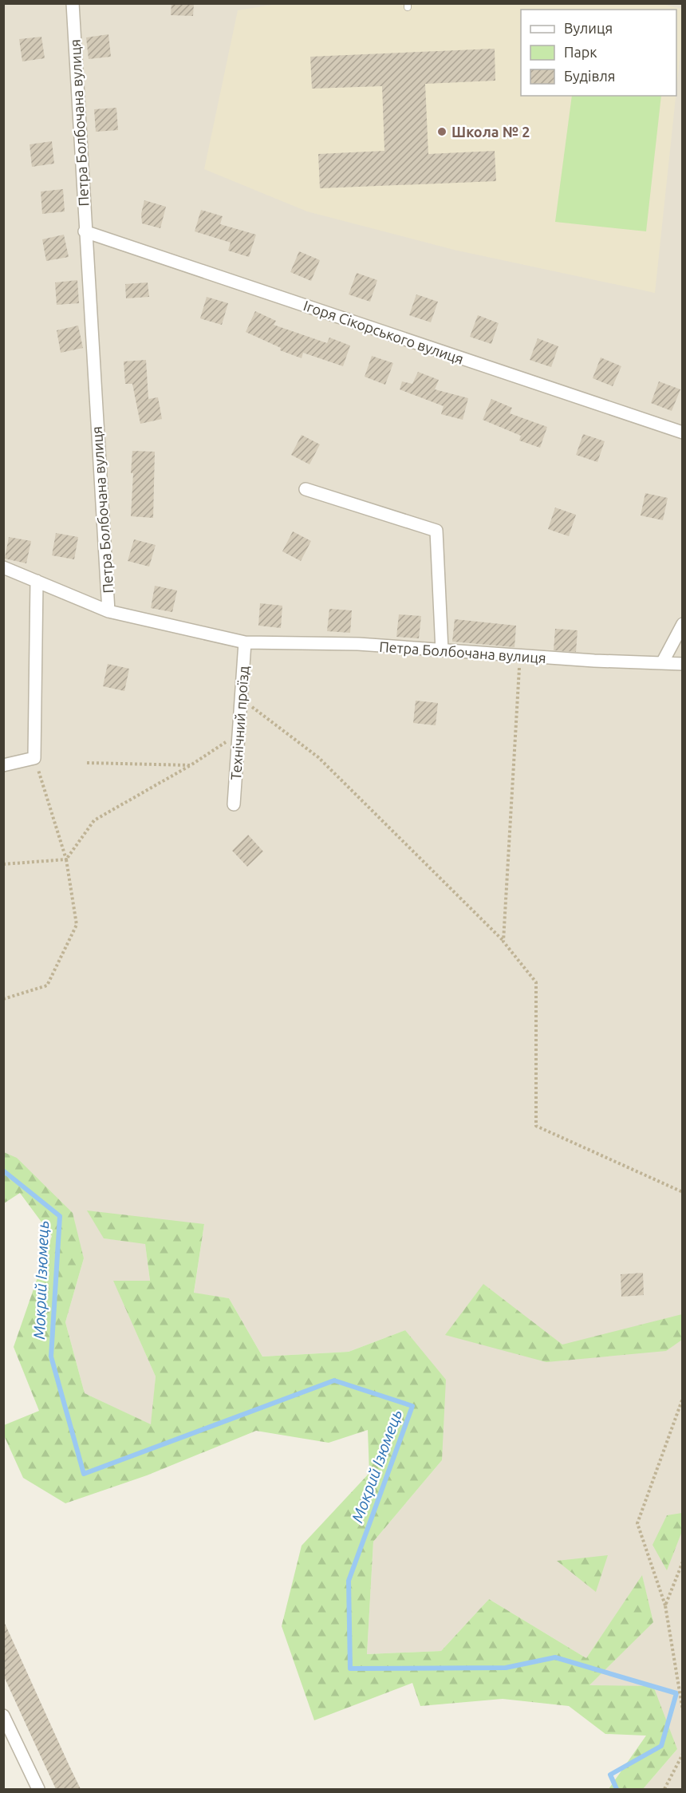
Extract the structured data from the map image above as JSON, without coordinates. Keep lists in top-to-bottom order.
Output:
{
  "streets": {
    "street": ["Петра Болбочана вулиця", "Ігоря Сікорського вулиця", "Технічний проїзд"]
  },
  "crossings": [
    ["Петра Болбочана вулиця", "Ігоря Сікорського вулиця"],
    ["Петра Болбочана вулиця", "Технічний проїзд"]
  ],
  "water": ["Мокрий Ізюмець"],
  "places": ["Школа № 2"],
  "legend": ["Вулиця", "Парк", "Будівля"]
}
